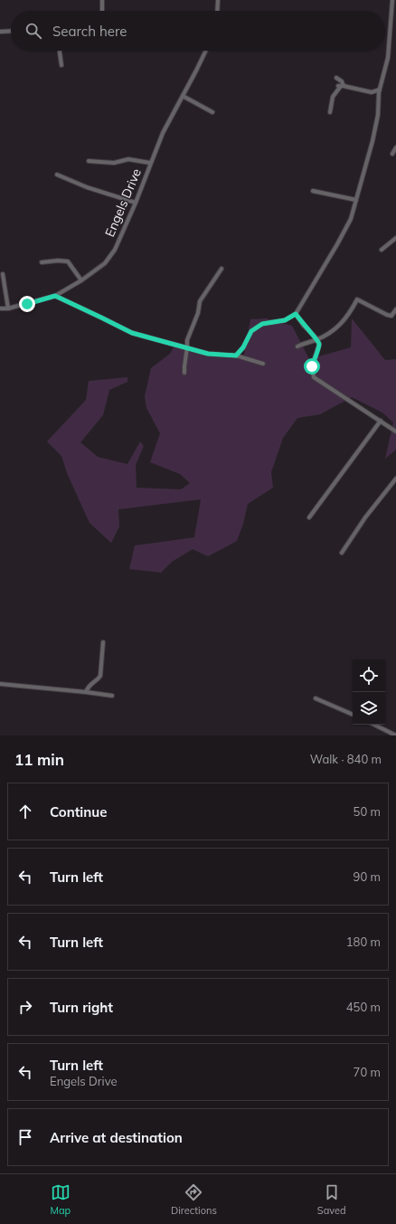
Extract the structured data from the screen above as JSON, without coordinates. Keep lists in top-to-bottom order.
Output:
{
  "streets": {
    "street": ["Engels Drive"]
  },
  "page": {
    "search": "Search here",
    "heading": ["11 min", "Walk · 840 m"],
    "list": [
      ["Continue", "50 m"],
      ["Turn left", "90 m"],
      ["Turn left", "180 m"],
      ["Turn right", "450 m"],
      ["Turn left", "Engels Drive", "70 m"],
      "Arrive at destination"
    ],
    "nav": ["Map", "Directions", "Saved"]
  }
}
